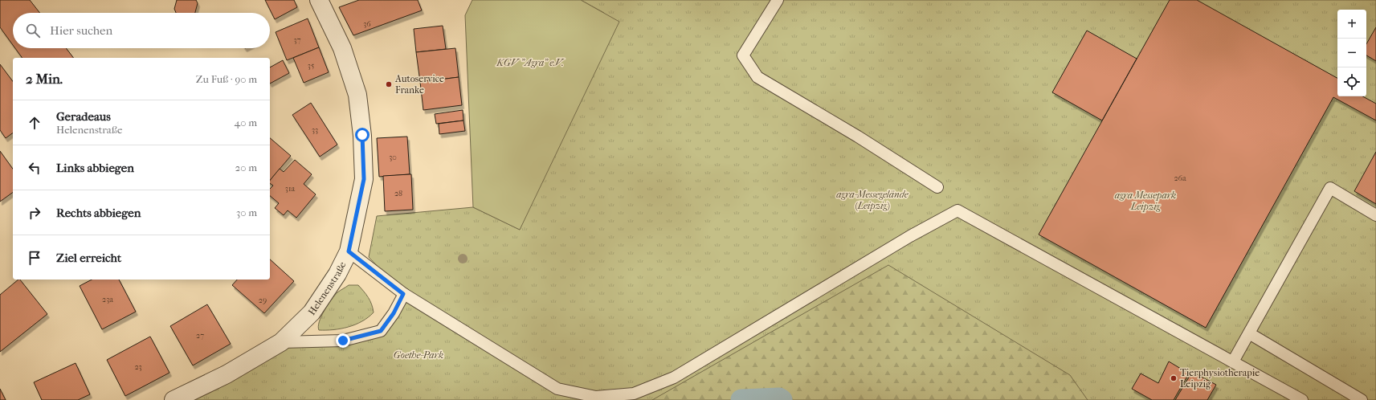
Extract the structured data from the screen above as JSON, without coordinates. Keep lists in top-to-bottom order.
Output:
{
  "streets": {
    "street": ["Helenenstraße"]
  },
  "parks": [
    "KGV \"Agra\" e.V.",
    "agra-Messegelände (Leipzig)",
    "agra Messepark Leipzig",
    "Goethe-Park"
  ],
  "places": ["Autoservice Franke", "Tierphysiotherapie Leipzig"],
  "house_numbers": [
    "36",
    "37",
    "35",
    "33",
    "30",
    "26a",
    "31a",
    "28",
    "23a",
    "29",
    "27",
    "23"
  ],
  "page": {
    "map_buttons": ["+", "−"],
    "search": "Hier suchen",
    "heading": ["2 Min.", "Zu Fuß · 90 m"],
    "list": [
      ["Geradeaus", "Helenenstraße", "40 m"],
      ["Links abbiegen", "20 m"],
      ["Rechts abbiegen", "30 m"],
      "Ziel erreicht"
    ]
  }
}
